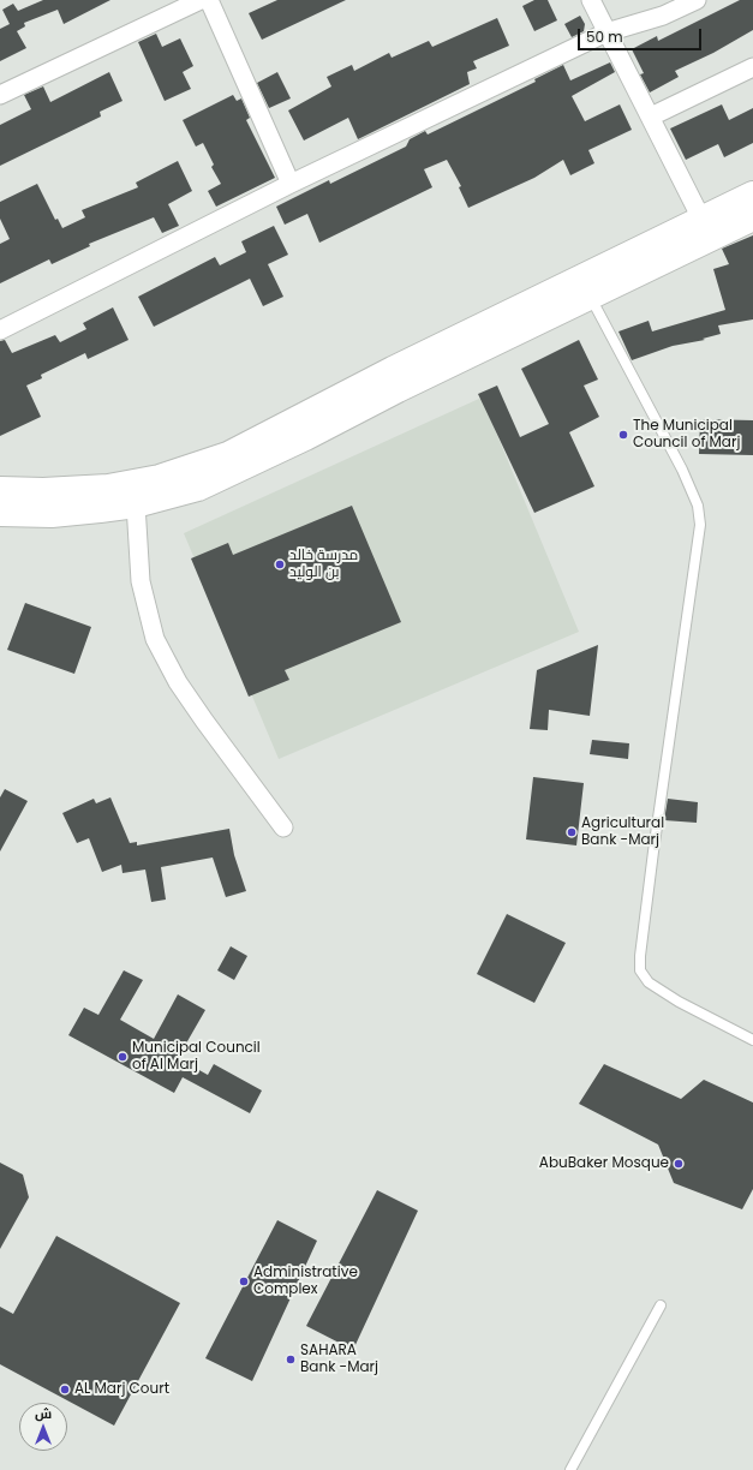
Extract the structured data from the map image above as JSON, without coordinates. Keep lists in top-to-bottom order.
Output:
{
  "places": [
    "The Municipal Council of Marj",
    "مدرسة خالد بن الوليد",
    "Agricultural Bank -Marj",
    "Municipal Council of Al Marj",
    "AbuBaker Mosque",
    "Administrative Complex",
    "SAHARA Bank -Marj",
    "AL Marj Court"
  ],
  "scale_bar": "50 m",
  "north": "top"
}
